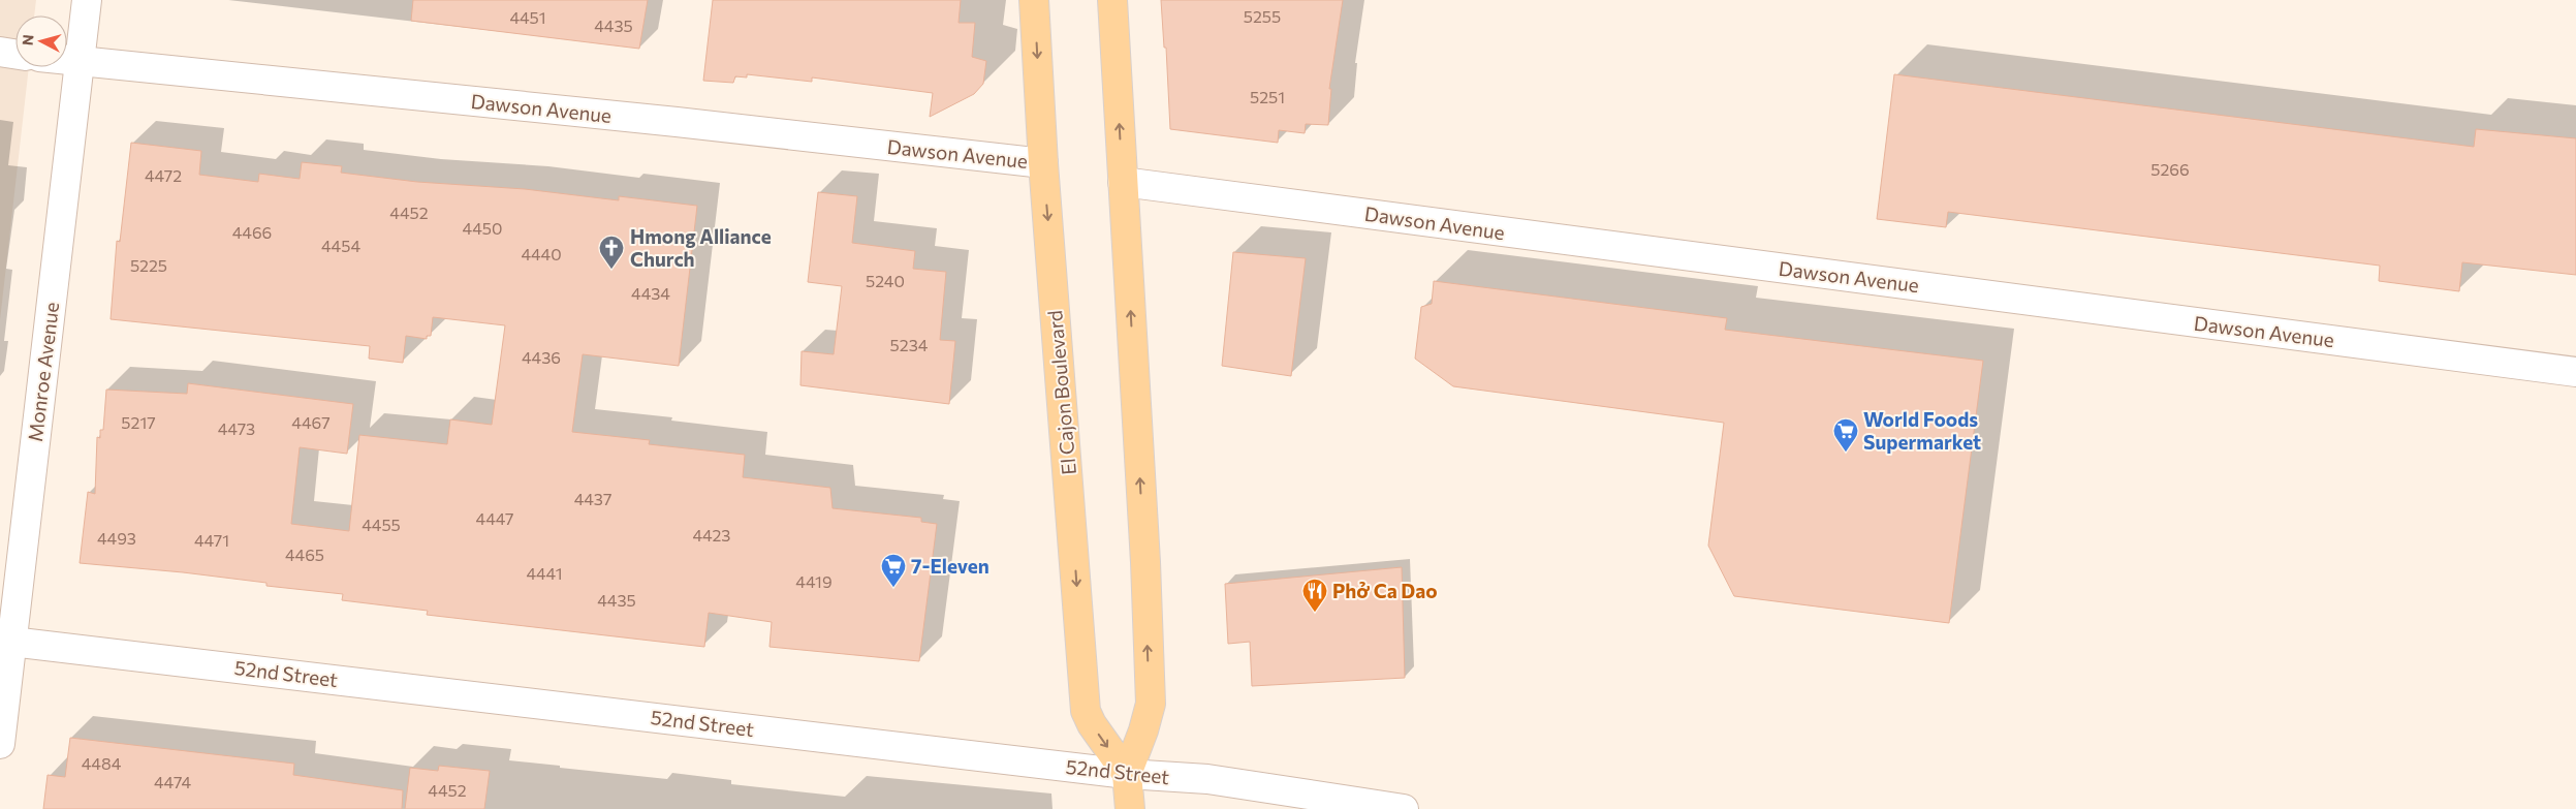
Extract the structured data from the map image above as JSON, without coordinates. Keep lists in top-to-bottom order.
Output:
{
  "streets": {
    "main road": ["El Cajon Boulevard"],
    "street": ["Dawson Avenue", "Monroe Avenue", "52nd Street"]
  },
  "crossings": [
    ["Dawson Avenue", "Monroe Avenue"],
    ["Dawson Avenue", "El Cajon Boulevard"],
    ["Monroe Avenue", "52nd Street"],
    ["El Cajon Boulevard", "52nd Street"]
  ],
  "places": {
    "church": ["Hmong Alliance Church"],
    "supermarket": ["World Foods Supermarket", "7-Eleven"],
    "restaurant": ["Phở Ca Dao"]
  },
  "house_numbers": [
    "5255",
    "4451",
    "4435",
    "5251",
    "5266",
    "4472",
    "4452",
    "4450",
    "4466",
    "4454",
    "4440",
    "5225",
    "5240",
    "4434",
    "5234",
    "4436",
    "5217",
    "4467",
    "4473",
    "4437",
    "4447",
    "4455",
    "4423",
    "4493",
    "4471",
    "4465",
    "4441",
    "4419",
    "4435",
    "4484",
    "4474",
    "4452"
  ],
  "north": "left"
}
